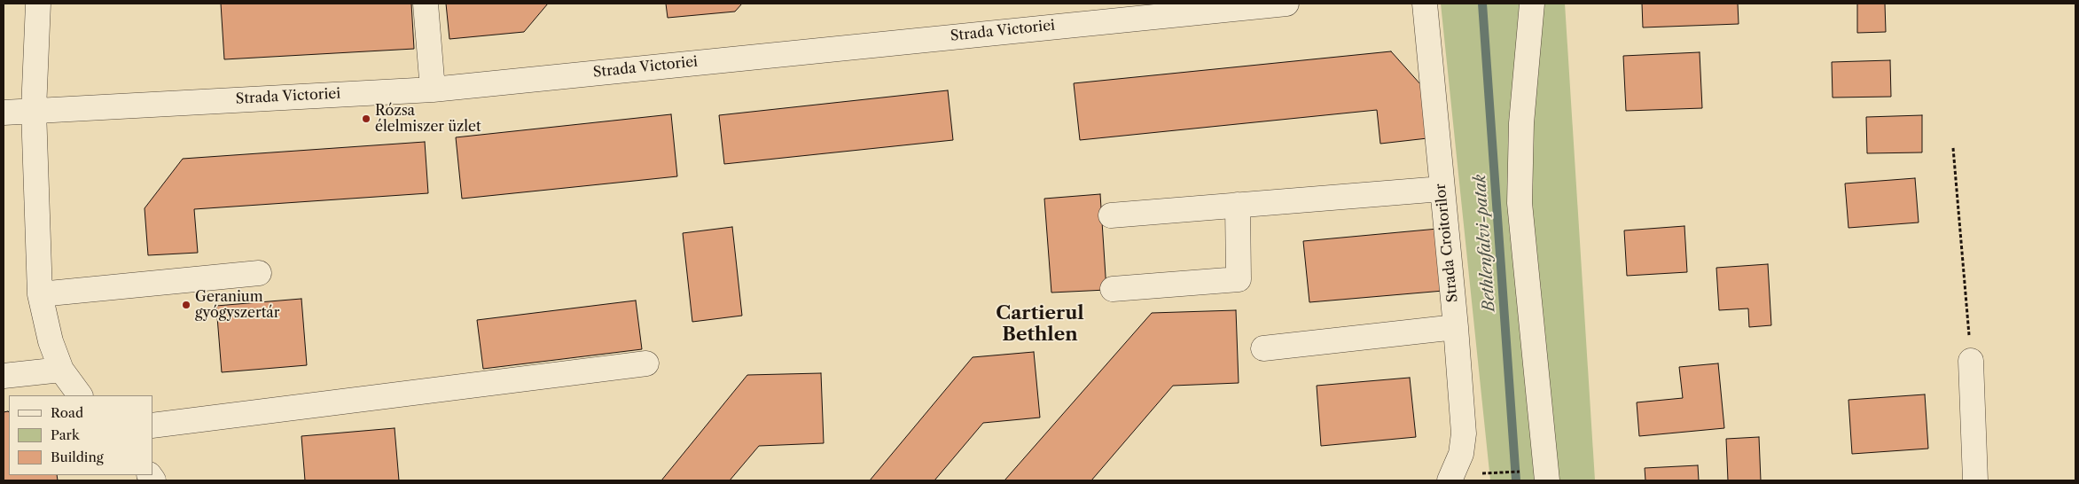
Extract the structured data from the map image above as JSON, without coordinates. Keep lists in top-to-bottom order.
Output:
{
  "streets": {
    "street": ["Strada Victoriei", "Strada Croitorilor"]
  },
  "districts": ["Cartierul Bethlen"],
  "water": ["Bethlenfalvi-patak"],
  "places": ["Rózsa élelmiszer üzlet", "Geranium gyógyszertár"],
  "legend": ["Road", "Park", "Building"]
}
